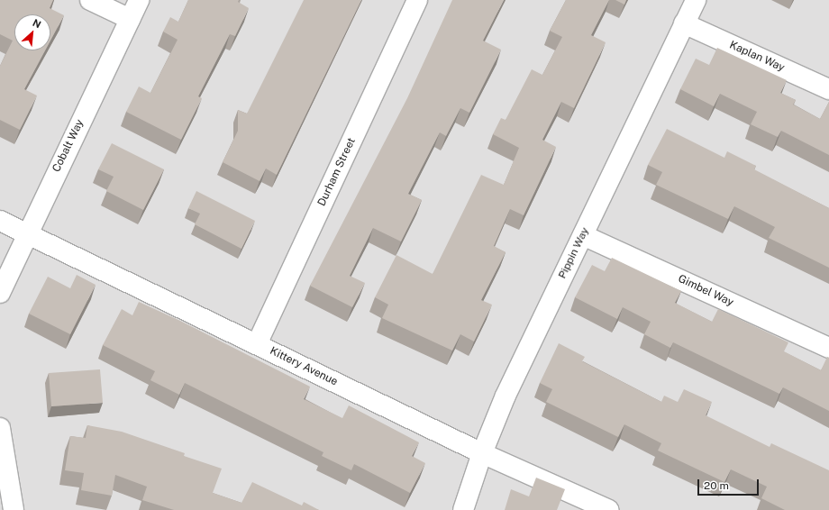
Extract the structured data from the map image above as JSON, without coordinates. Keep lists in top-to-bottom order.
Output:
{
  "streets": {
    "street": [
      "Kaplan Way",
      "Cobalt Way",
      "Durham Street",
      "Pippin Way",
      "Gimbel Way",
      "Kittery Avenue"
    ]
  },
  "crossings": [
    ["Kaplan Way", "Pippin Way"],
    ["Cobalt Way", "Kittery Avenue"],
    ["Durham Street", "Kittery Avenue"],
    ["Pippin Way", "Gimbel Way"],
    ["Pippin Way", "Kittery Avenue"]
  ],
  "scale_bar": "20 m",
  "north": "top right"
}
